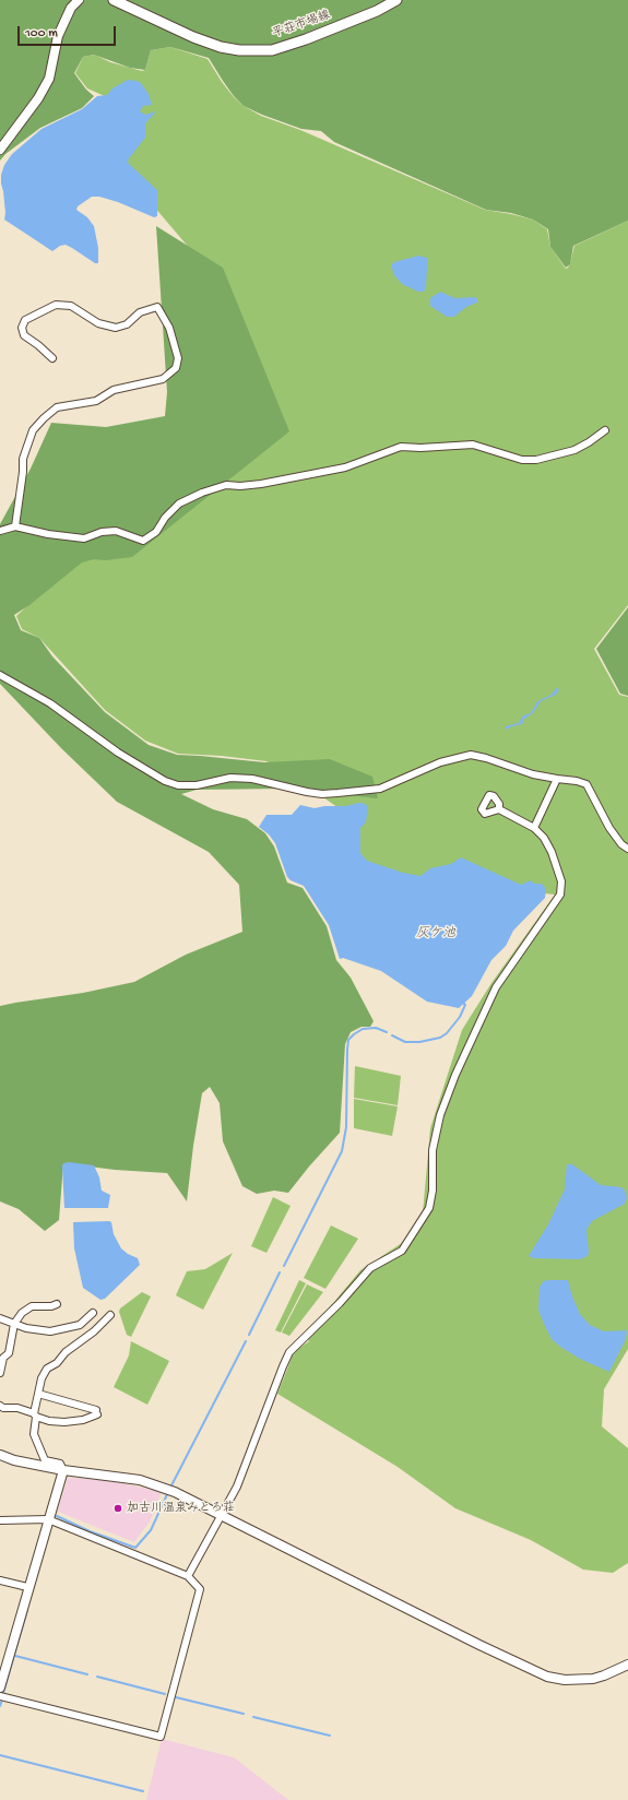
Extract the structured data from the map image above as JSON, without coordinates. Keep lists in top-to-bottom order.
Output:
{
  "streets": {
    "main road": ["平荘市場線"]
  },
  "water": ["灰ケ池"],
  "places": ["加古川温泉みとろ荘"],
  "scale_bar": "100 m"
}
